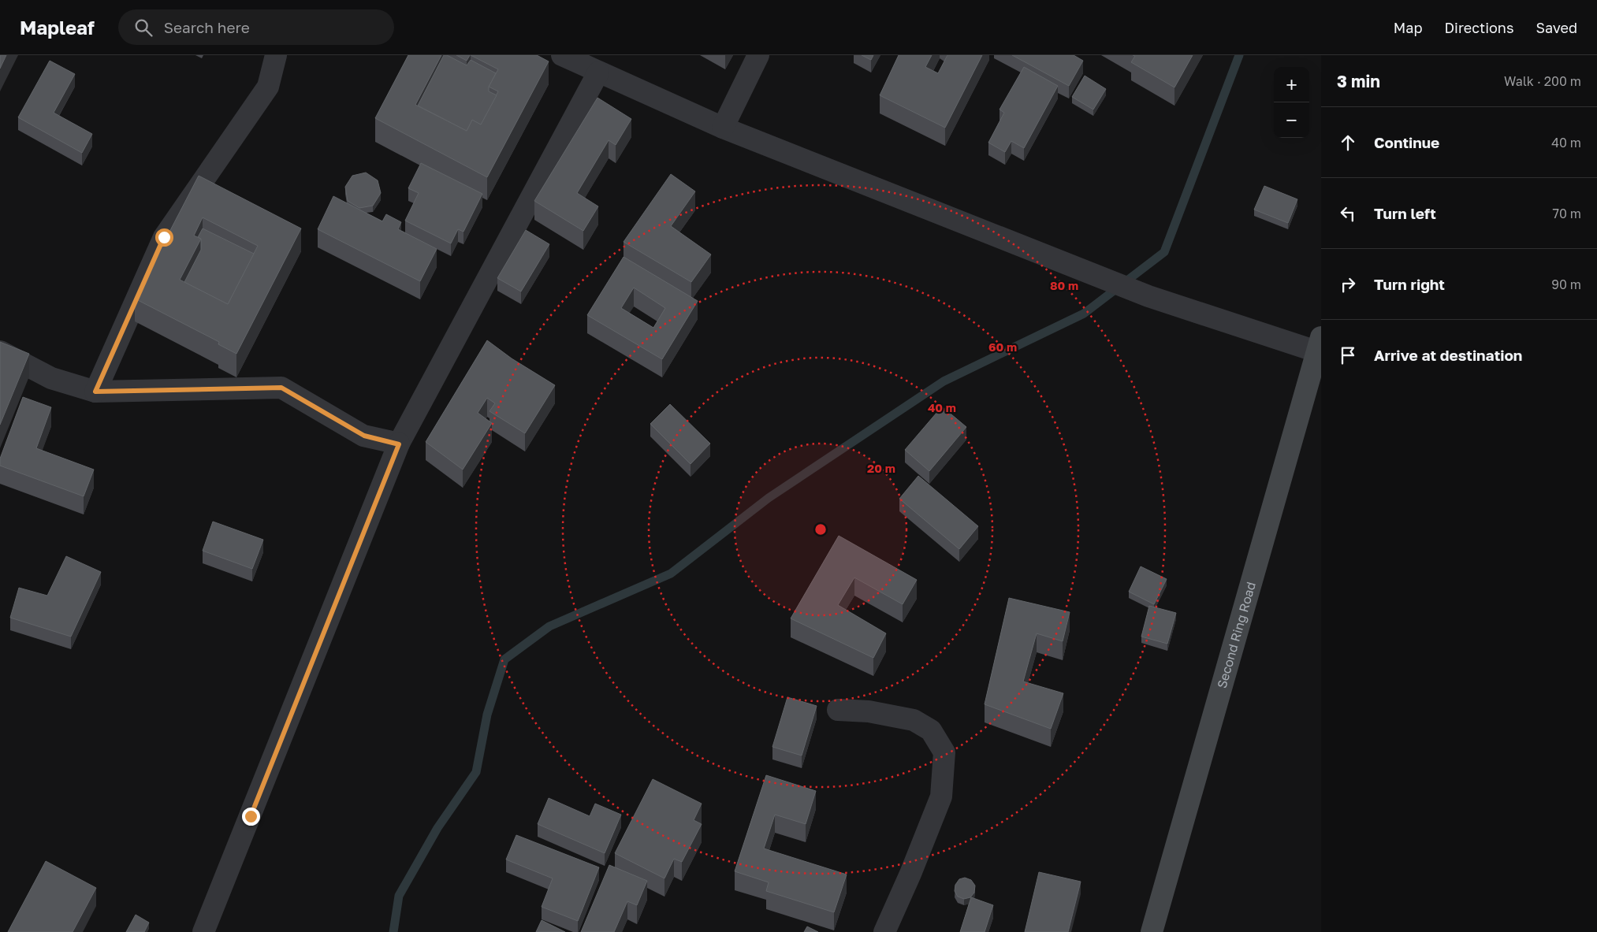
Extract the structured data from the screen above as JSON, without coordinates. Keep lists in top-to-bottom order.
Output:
{
  "streets": {
    "main road": ["Second Ring Road"]
  },
  "page": {
    "header": "Mapleaf",
    "search": "Search here",
    "nav": ["Map", "Directions", "Saved"],
    "heading": ["3 min", "Walk · 200 m"],
    "map_buttons": ["+", "−"],
    "list": [
      ["Continue", "40 m"],
      ["Turn left", "70 m"],
      ["Turn right", "90 m"],
      "Arrive at destination"
    ]
  },
  "rings": [
    "80 m",
    "60 m",
    "40 m",
    "20 m"
  ]
}
